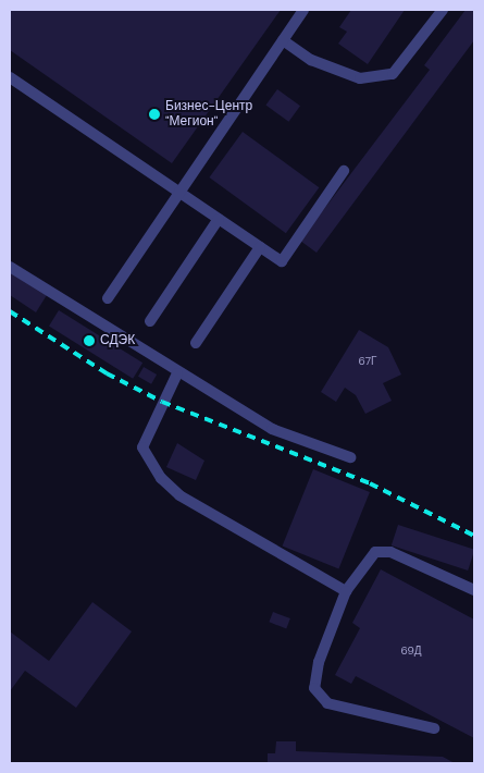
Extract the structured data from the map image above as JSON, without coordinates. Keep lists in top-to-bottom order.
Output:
{
  "places": ["Бизнес-Центр \"Мегион\"", "СДЭК"],
  "house_numbers": ["67Г", "69Д"]
}
